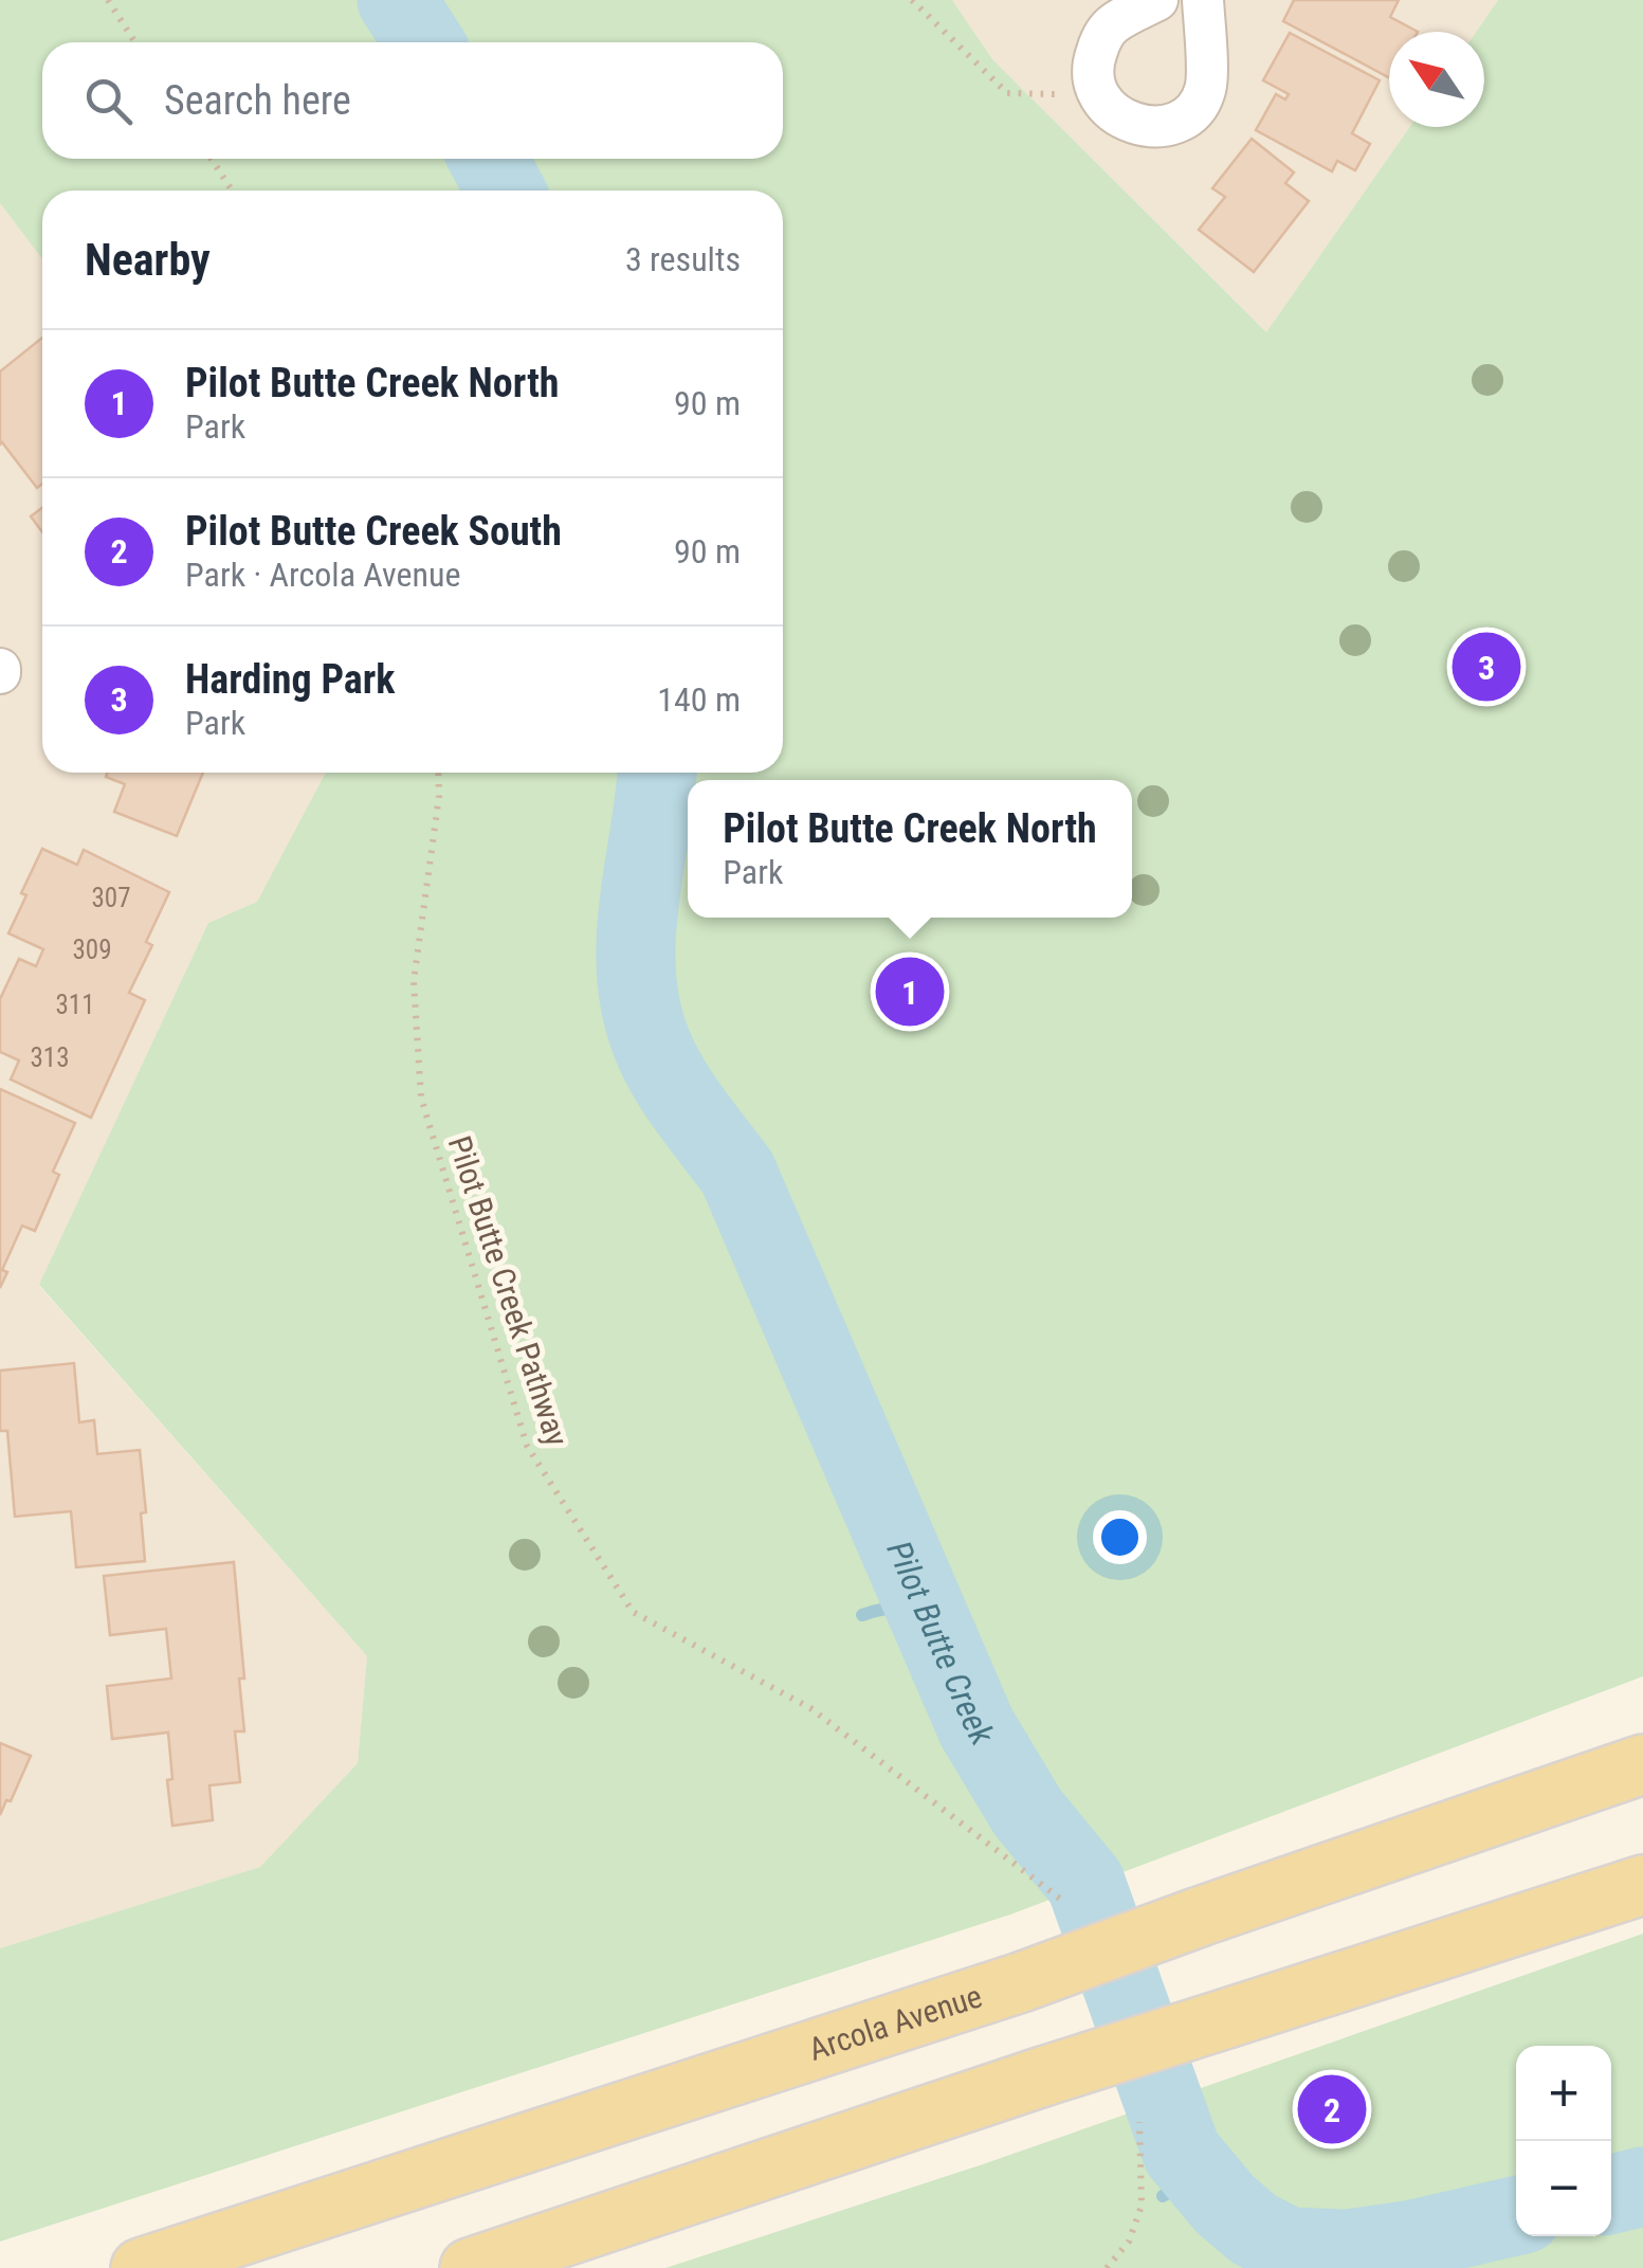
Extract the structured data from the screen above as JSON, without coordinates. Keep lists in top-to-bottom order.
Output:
{
  "streets": {
    "main road": ["Arcola Avenue"],
    "path": ["Pilot Butte Creek Pathway"]
  },
  "water": ["Pilot Butte Creek"],
  "house_numbers": [
    "307",
    "309",
    "311",
    "313"
  ],
  "north": "top left",
  "page": {
    "search": "Search here",
    "heading": ["Nearby", "3 results"],
    "list": [
      {
        "mark": "1",
        "name": "Pilot Butte Creek North",
        "note": "Park",
        "value": "90 m"
      },
      {
        "mark": "2",
        "name": "Pilot Butte Creek South",
        "note": "Park · Arcola Avenue",
        "value": "90 m"
      },
      {
        "mark": "3",
        "name": "Harding Park",
        "note": "Park",
        "value": "140 m"
      }
    ],
    "pins": ["3", "1", "2"],
    "popup": ["Pilot Butte Creek North", "Park"],
    "map_buttons": ["+", "−"]
  }
}
